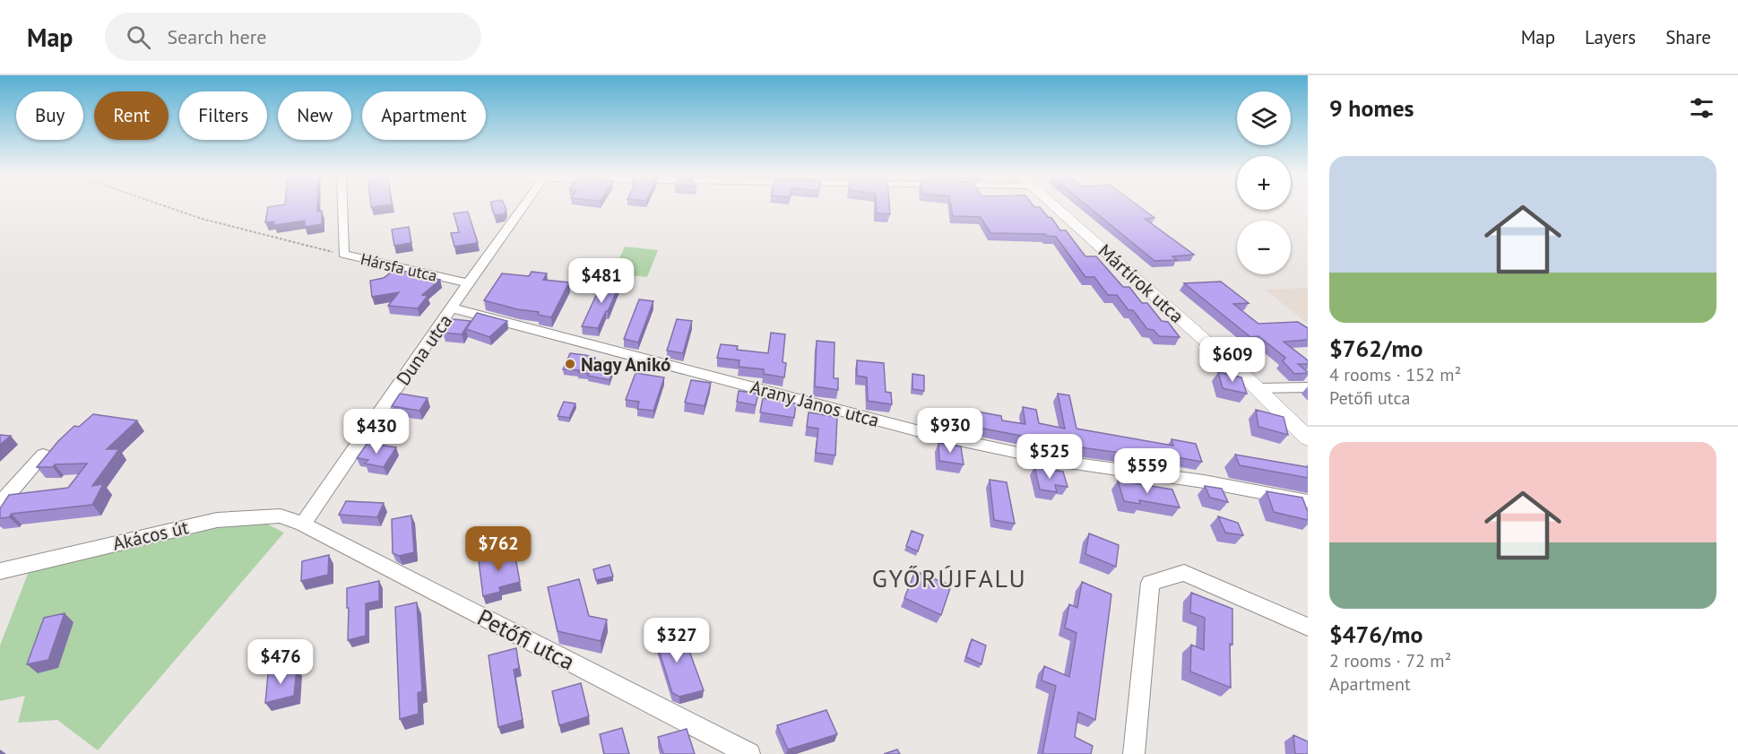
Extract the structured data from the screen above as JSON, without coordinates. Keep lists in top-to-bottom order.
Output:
{
  "streets": {
    "main road": ["Mártírok utca"],
    "street": [
      "Hársfa utca",
      "Duna utca",
      "Arany János utca",
      "Akácos út",
      "Petőfi utca"
    ]
  },
  "crossings": [
    ["Hársfa utca", "Duna utca"],
    ["Duna utca", "Arany János utca"],
    ["Duna utca", "Akácos út"],
    ["Duna utca", "Petőfi utca"],
    ["Akácos út", "Petőfi utca"]
  ],
  "districts": ["GYŐRÚJFALU"],
  "places": ["Nagy Anikó"],
  "page": {
    "header": "Map",
    "search": "Search here",
    "nav": ["Map", "Layers", "Share"],
    "heading": "9 homes",
    "map_buttons": ["+", "−"],
    "chip": [
      "Buy",
      "Rent",
      "Filters",
      "New",
      "Apartment"
    ],
    "list": [
      {
        "name": "$762/mo",
        "note": "4 rooms · 152 m² · Petőfi utca"
      },
      {
        "name": "$476/mo",
        "note": "2 rooms · 72 m² · Apartment"
      }
    ],
    "price": [
      "$481",
      "$609",
      "$930",
      "$430",
      "$525",
      "$559",
      "$762",
      "$327",
      "$476"
    ]
  }
}
